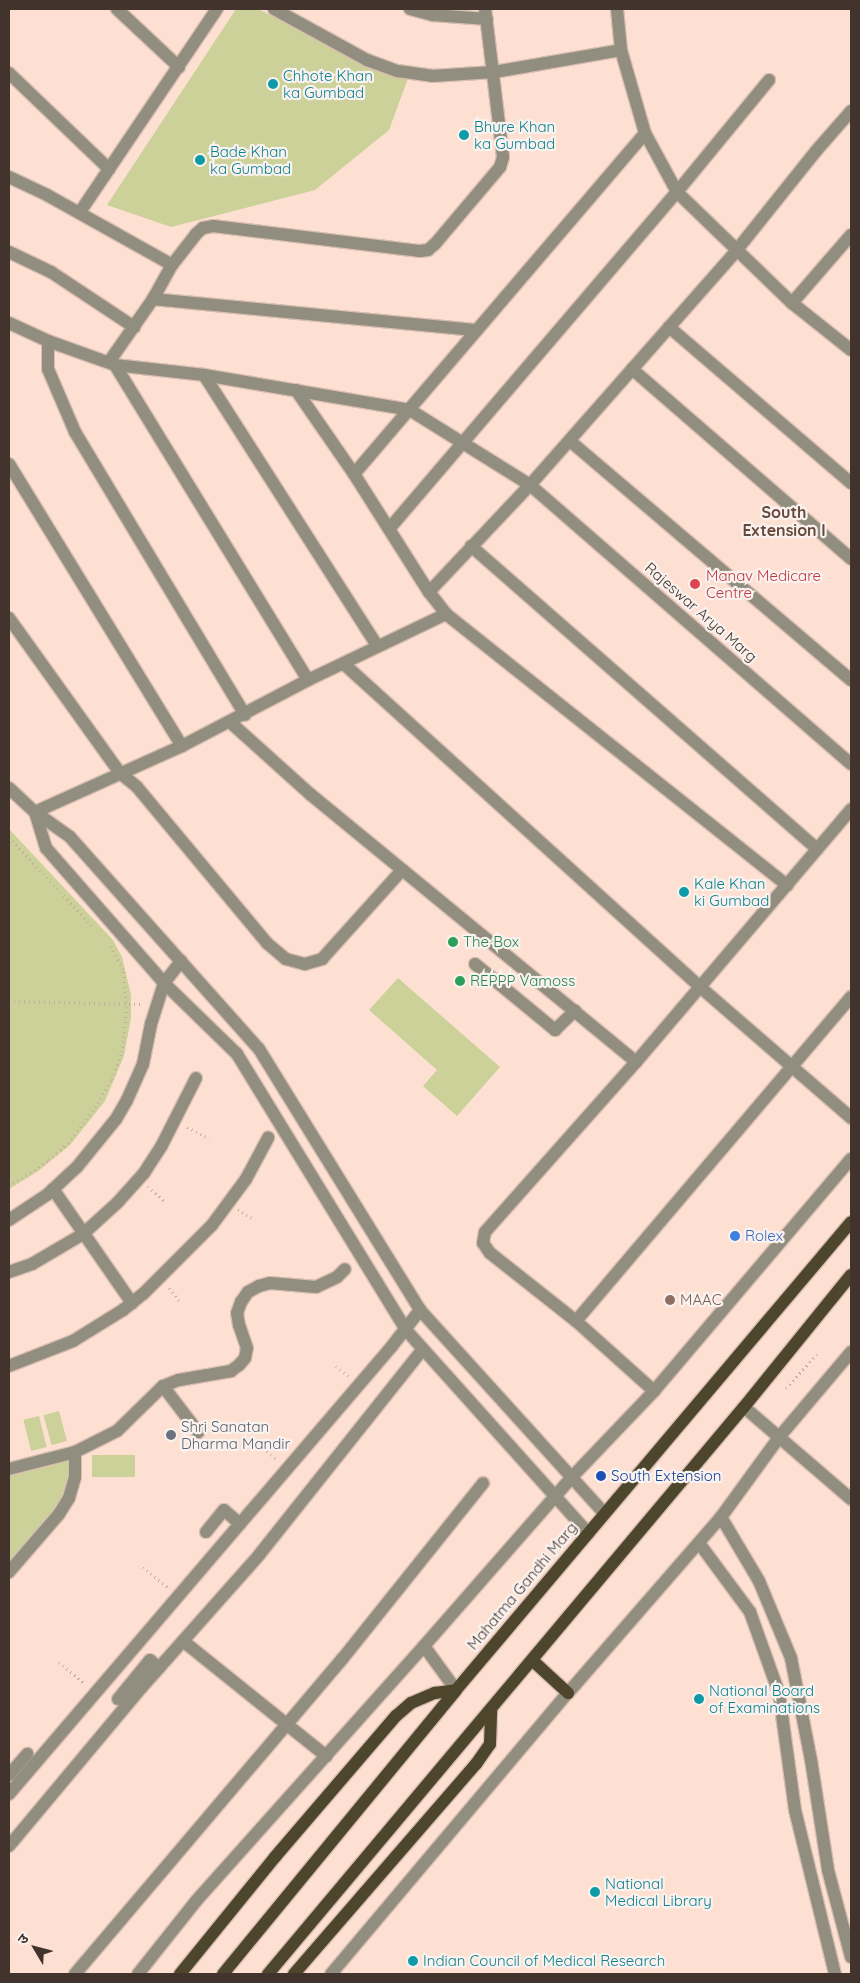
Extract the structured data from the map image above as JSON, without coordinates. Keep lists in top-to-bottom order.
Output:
{
  "streets": {
    "main road": ["Mahatma Gandhi Marg"],
    "street": ["Rajeswar Arya Marg"]
  },
  "districts": ["South Extension I"],
  "places": [
    "Chhote Khan ka Gumbad",
    "Bhure Khan ka Gumbad",
    "Bade Khan ka Gumbad",
    "Manav Medicare Centre",
    "Kale Khan ki Gumbad",
    "The Box",
    "REPPP Vamoss",
    "Rolex",
    "MAAC",
    "Shri Sanatan Dharma Mandir",
    "South Extension",
    "National Board of Examinations",
    "National Medical Library",
    "Indian Council of Medical Research"
  ],
  "north": "top left"
}
